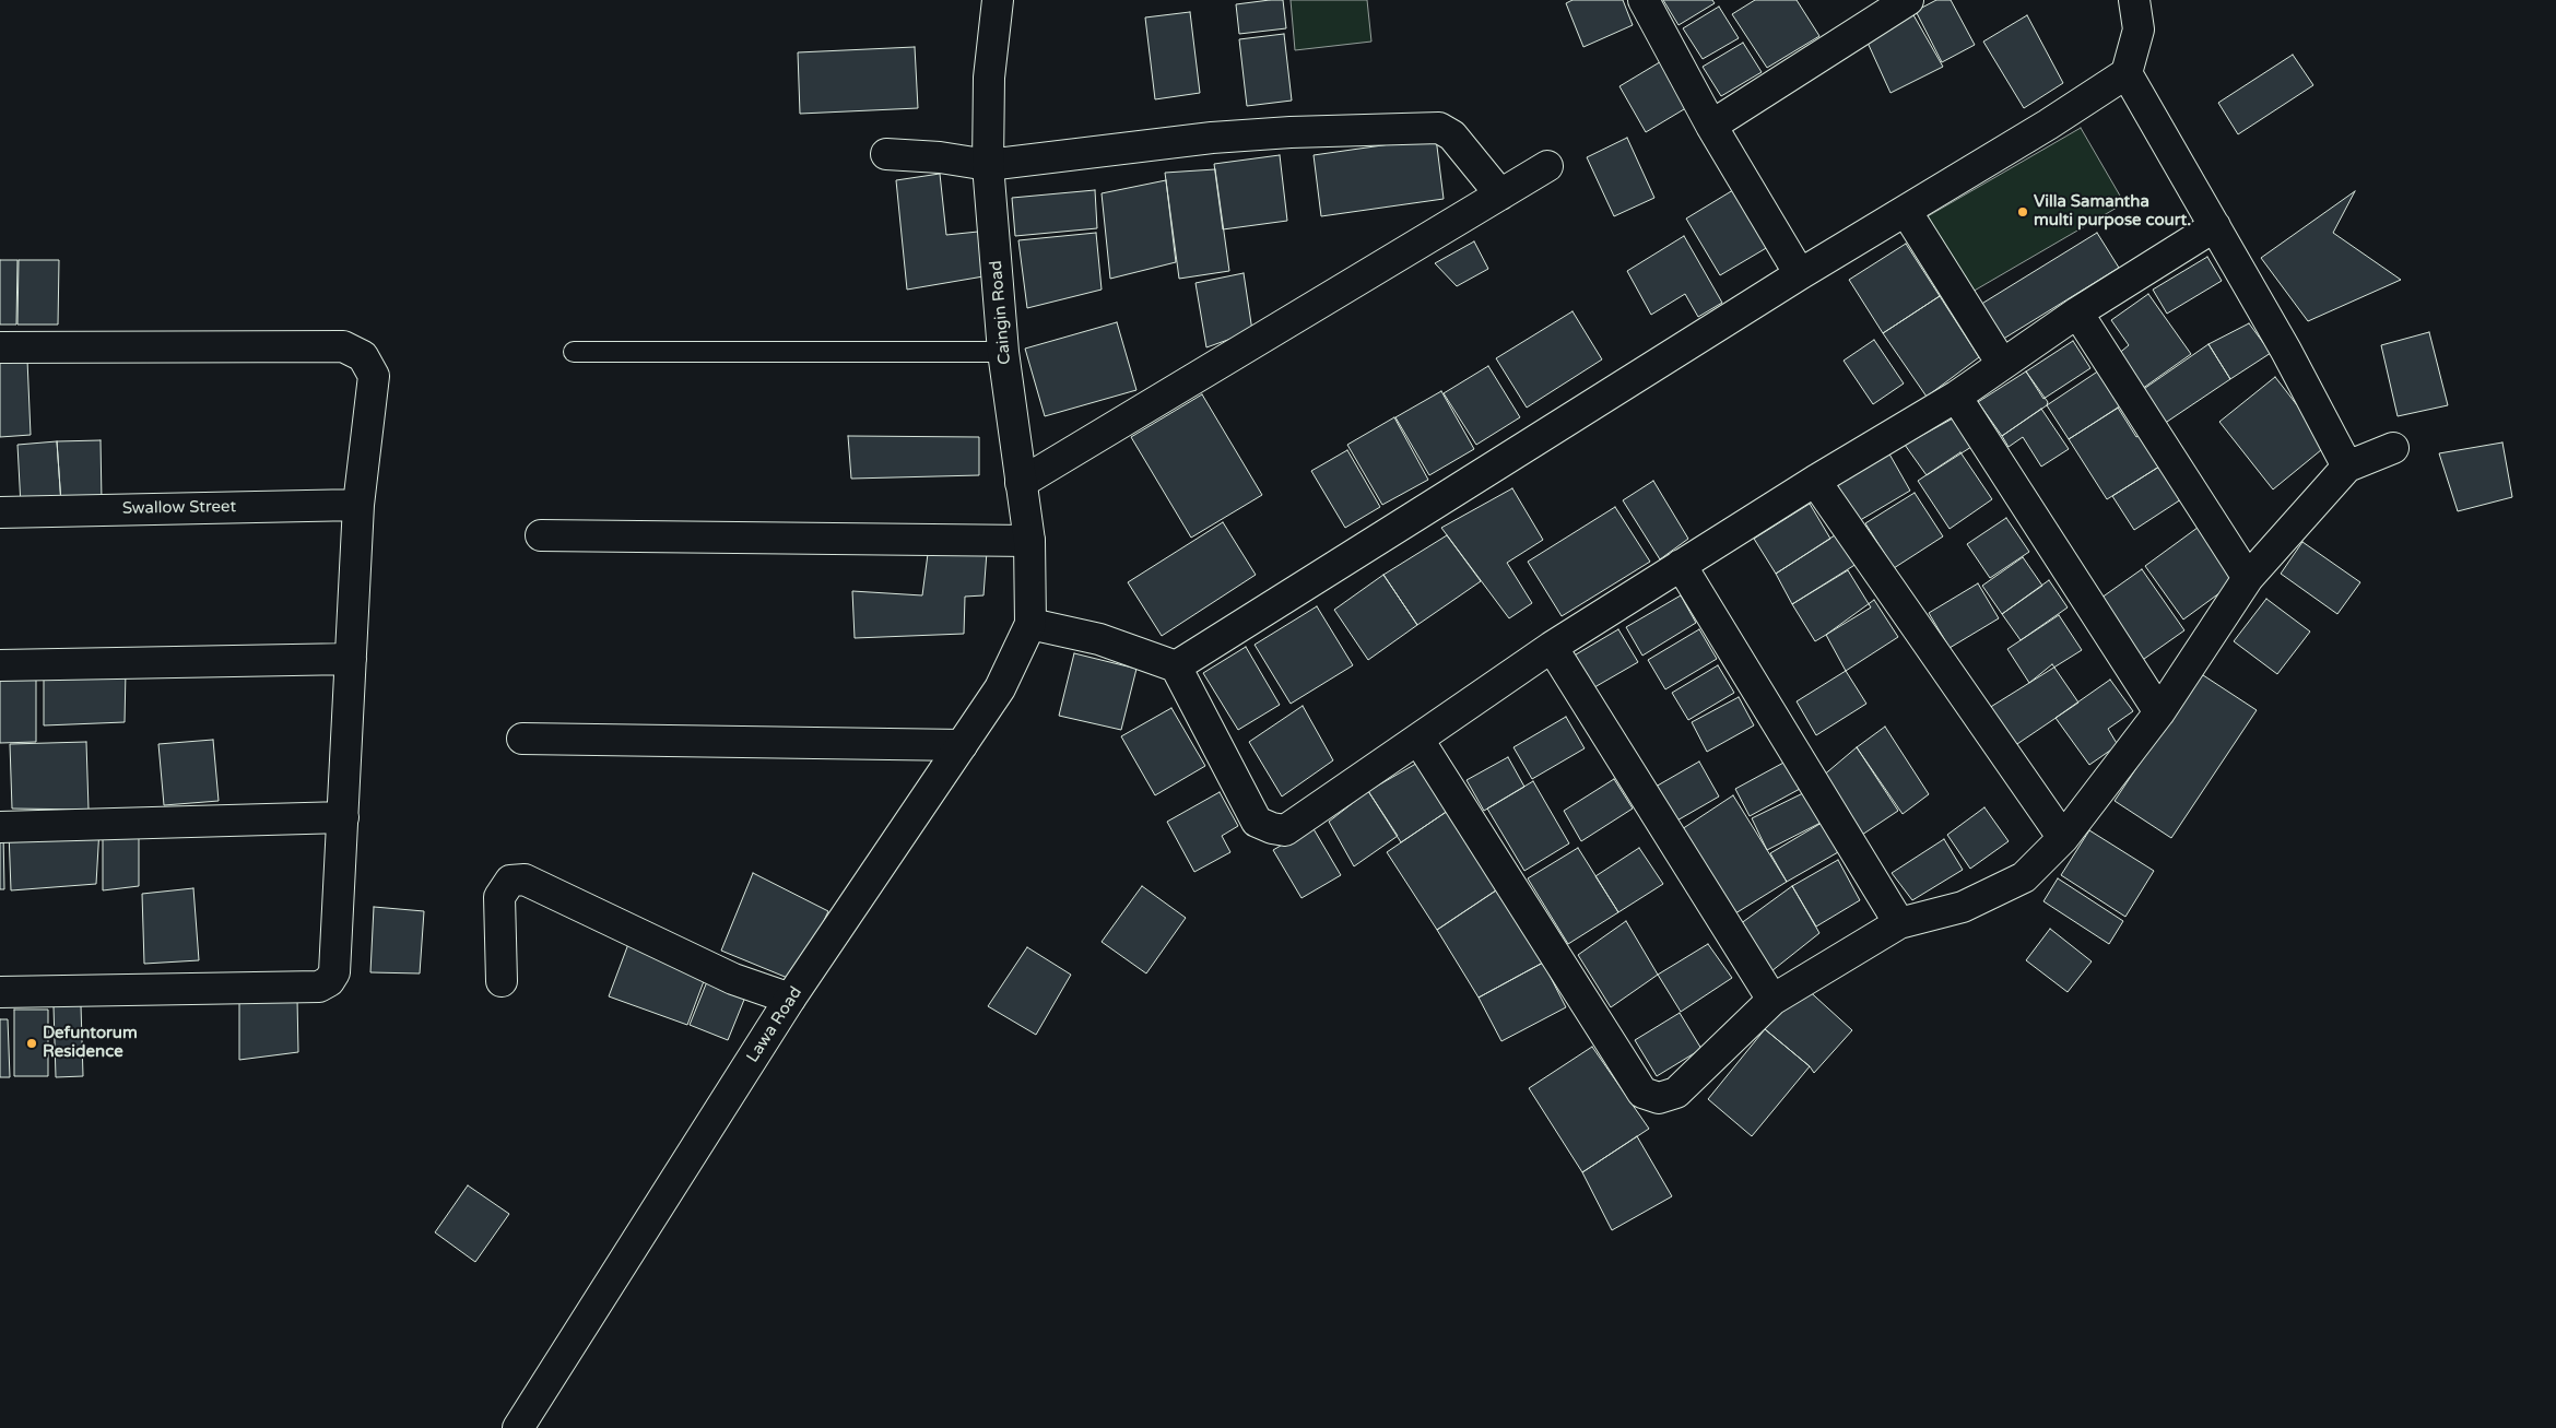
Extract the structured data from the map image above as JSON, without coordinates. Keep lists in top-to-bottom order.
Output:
{
  "streets": {
    "street": ["Caingin Road", "Swallow Street", "Lawa Road"]
  },
  "crossings": [
    ["Caingin Road", "Lawa Road"]
  ],
  "places": ["Villa Samantha multi purpose court.", "Defuntorum Residence"]
}
